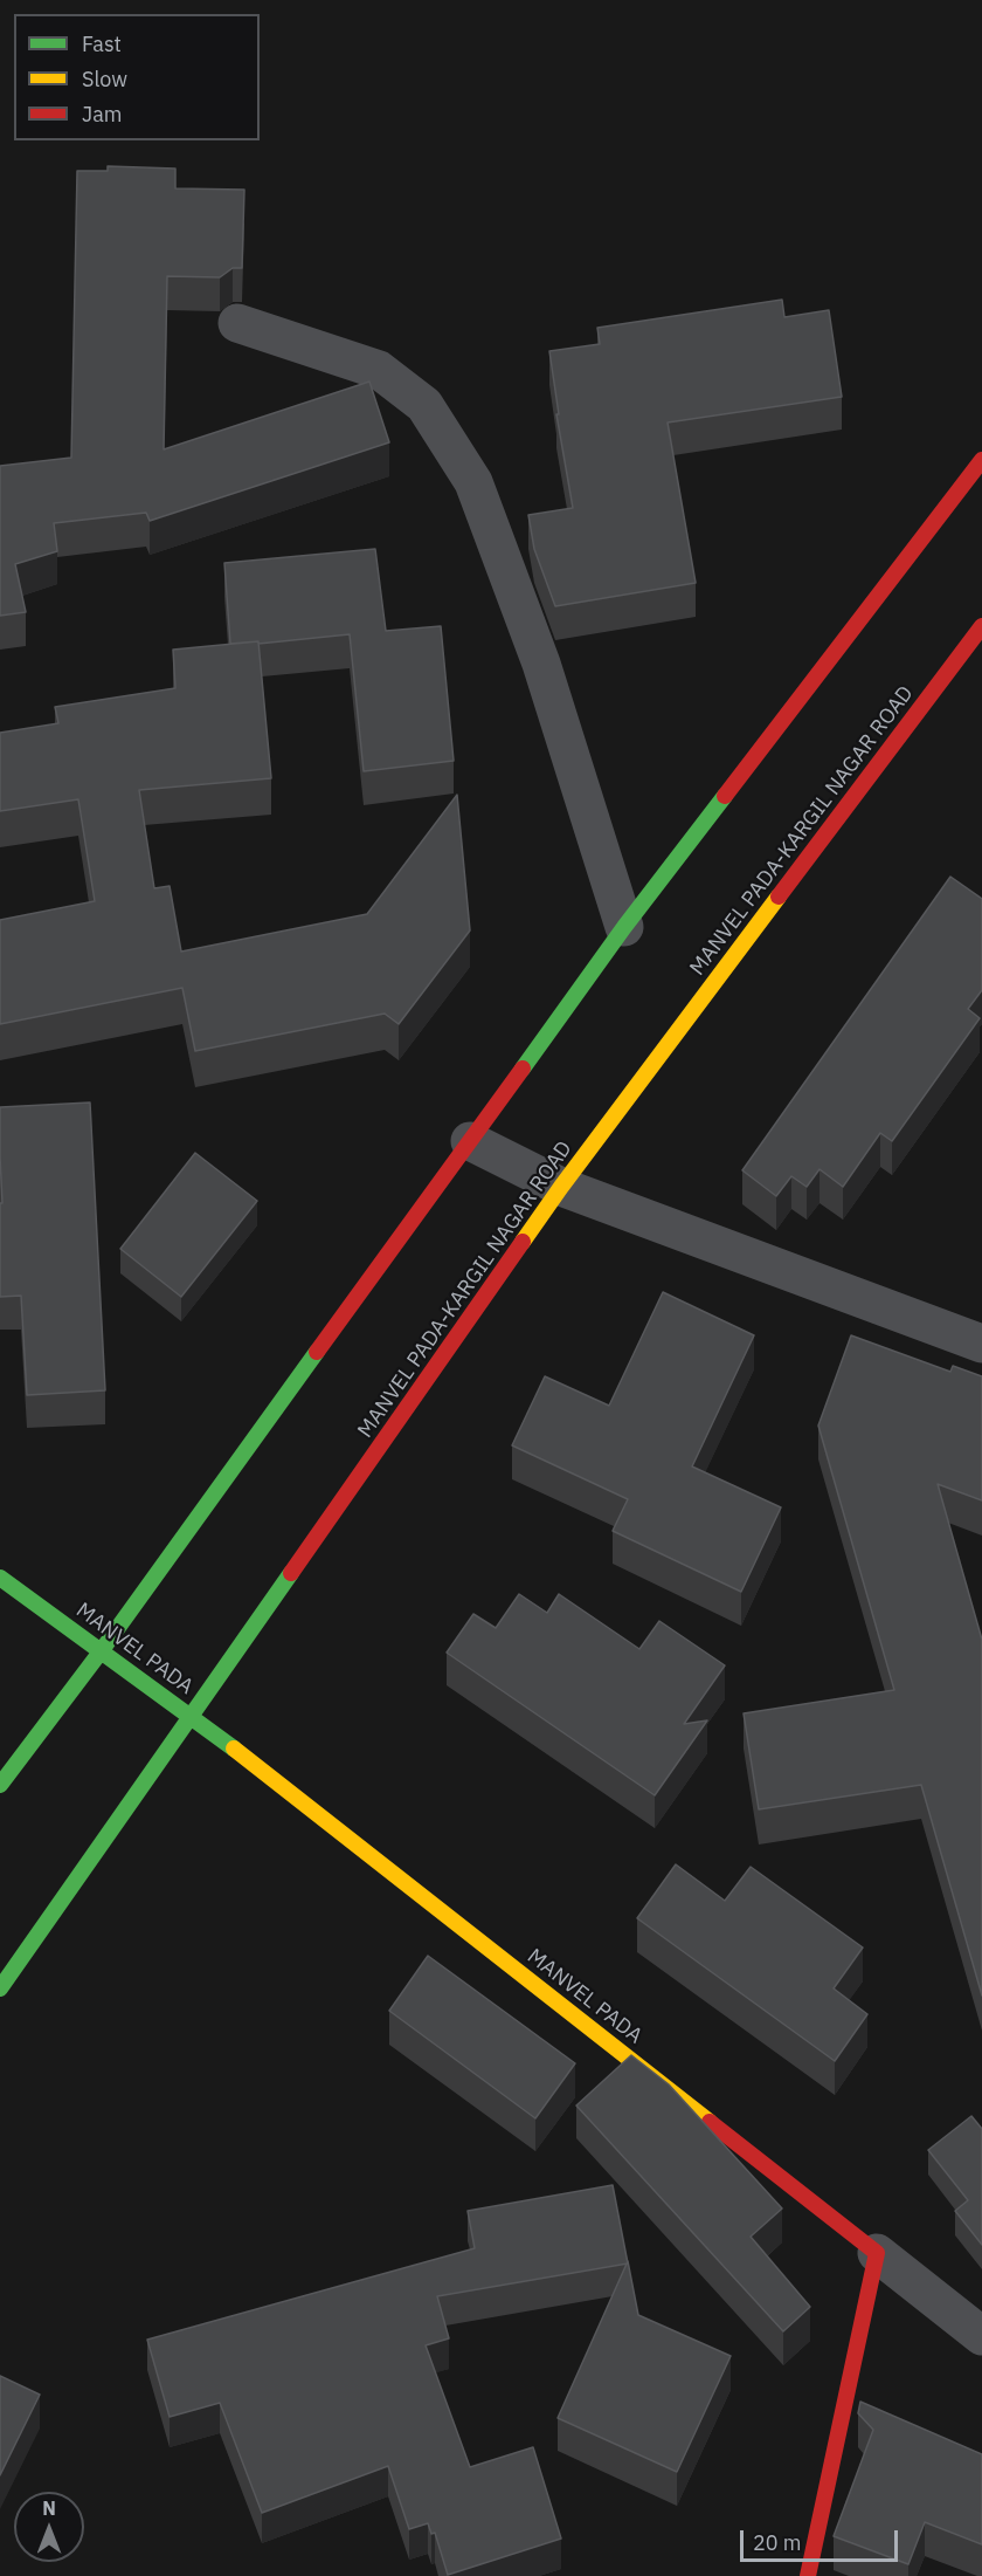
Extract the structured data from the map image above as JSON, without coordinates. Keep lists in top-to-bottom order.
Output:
{
  "streets": {
    "street": ["MANVEL PADA-KARGIL NAGAR ROAD", "MANVEL PADA"]
  },
  "crossings": [
    ["MANVEL PADA-KARGIL NAGAR ROAD", "MANVEL PADA"]
  ],
  "legend": ["Fast", "Slow", "Jam"],
  "scale_bar": "20 m",
  "north": "top"
}
